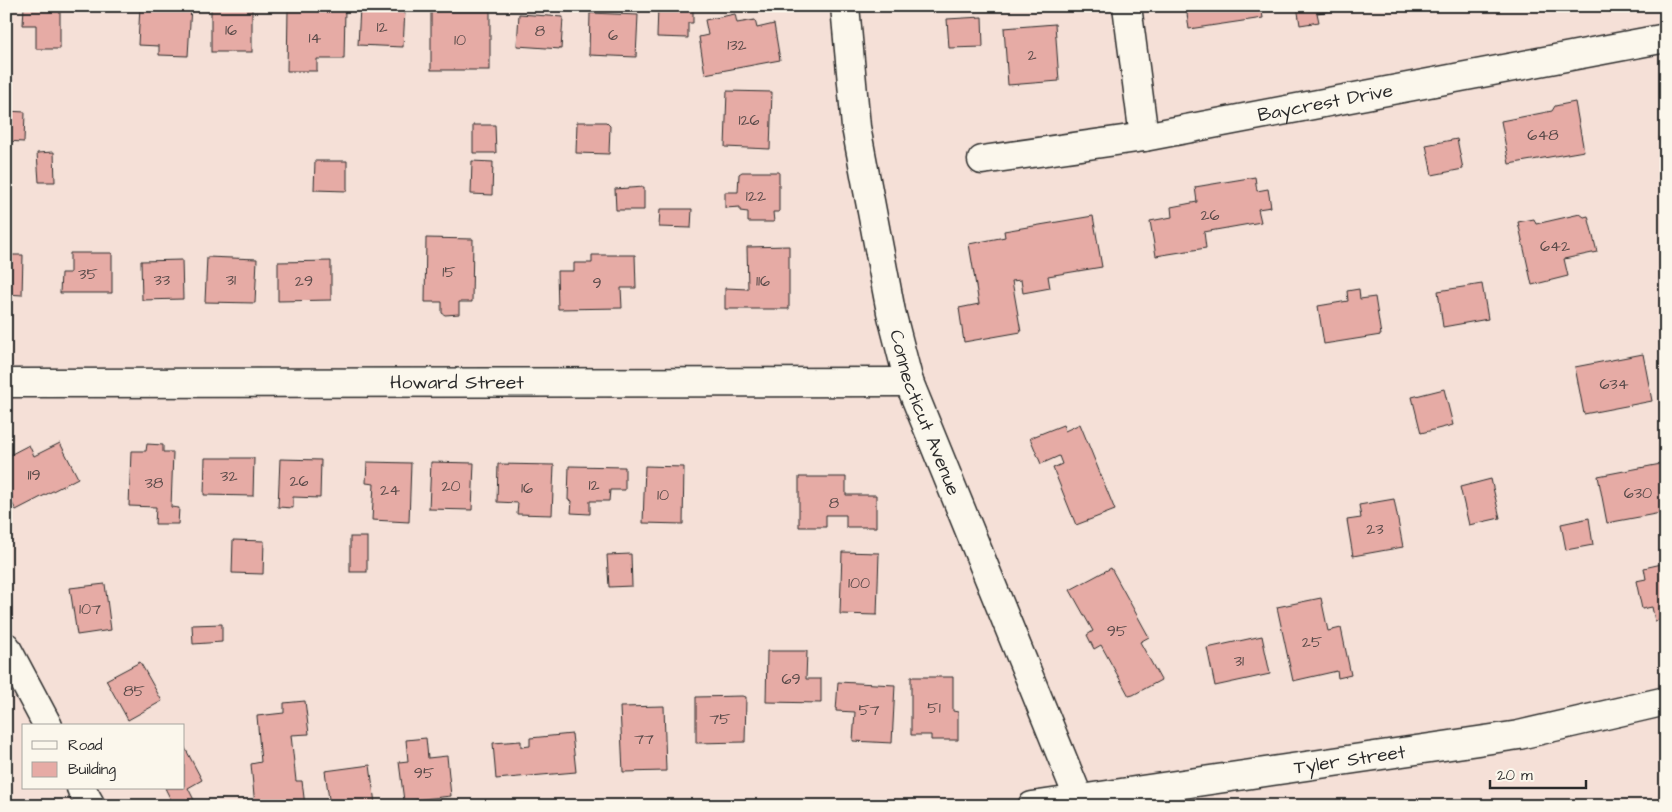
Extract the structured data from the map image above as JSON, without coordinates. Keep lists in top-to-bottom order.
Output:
{
  "streets": {
    "street": [
      "Baycrest Drive",
      "Howard Street",
      "Connecticut Avenue",
      "Tyler Street"
    ]
  },
  "crossings": [
    ["Howard Street", "Connecticut Avenue"],
    ["Connecticut Avenue", "Tyler Street"]
  ],
  "house_numbers": [
    "12",
    "16",
    "8",
    "6",
    "14",
    "10",
    "132",
    "2",
    "126",
    "648",
    "122",
    "26",
    "642",
    "15",
    "35",
    "33",
    "31",
    "29",
    "116",
    "9",
    "634",
    "119",
    "32",
    "26",
    "38",
    "12",
    "20",
    "16",
    "24",
    "630",
    "10",
    "8",
    "23",
    "100",
    "107",
    "95",
    "25",
    "31",
    "69",
    "85",
    "51",
    "57",
    "75",
    "77",
    "95"
  ],
  "legend": ["Road", "Building"],
  "scale_bar": "20 m"
}
